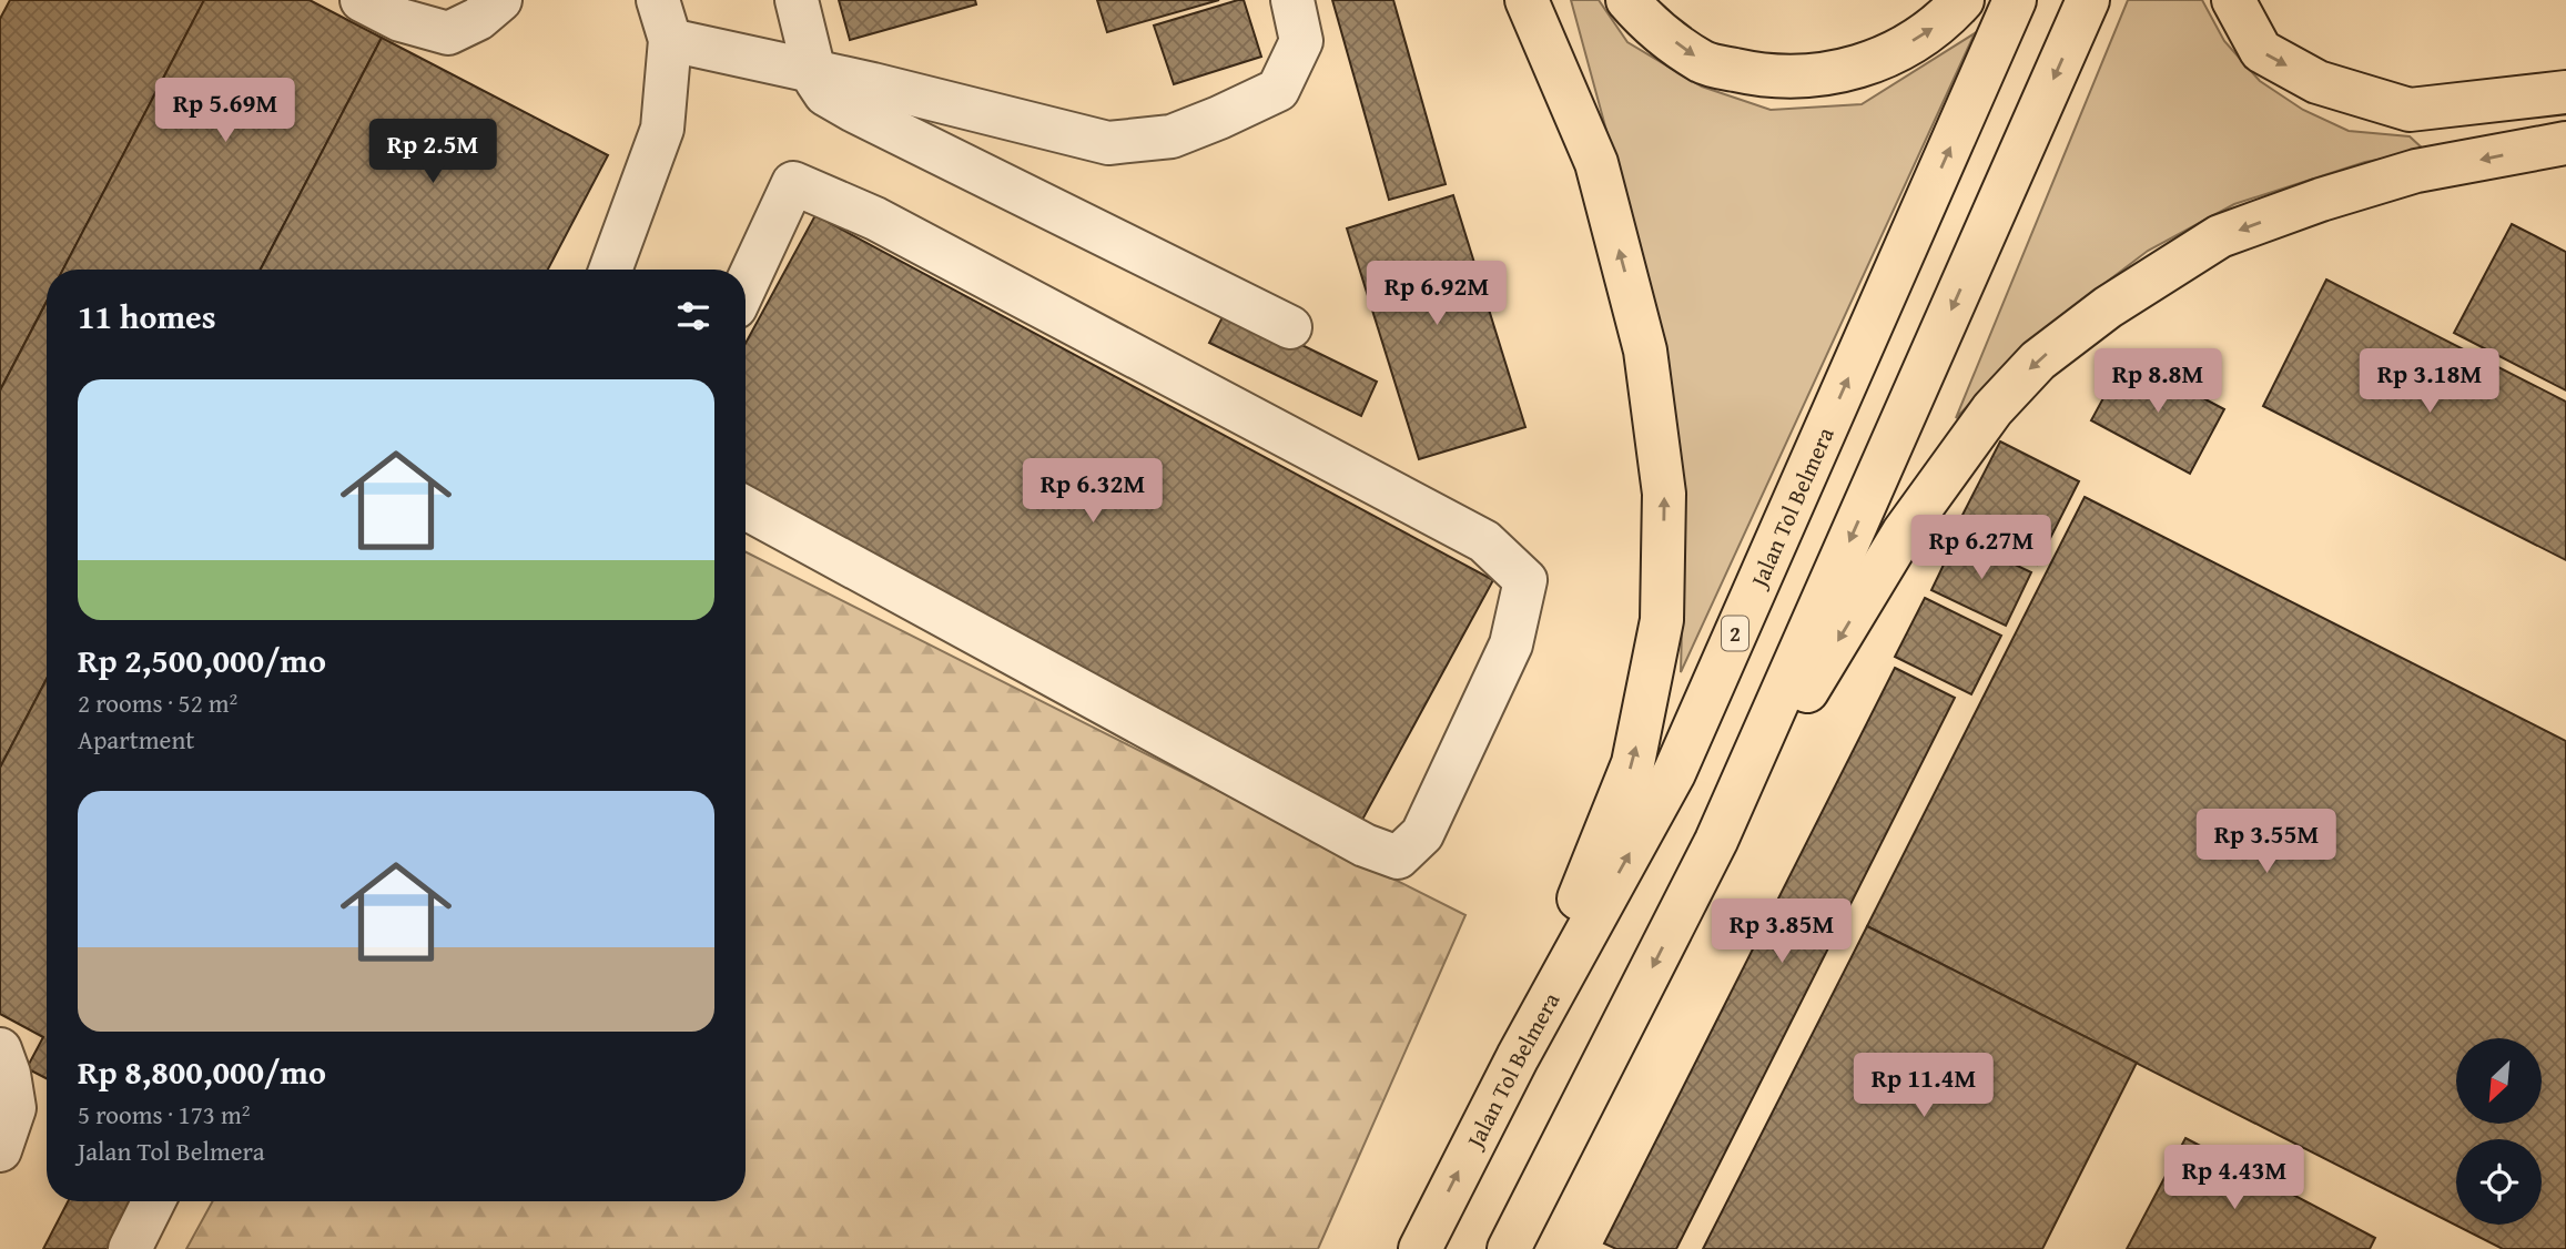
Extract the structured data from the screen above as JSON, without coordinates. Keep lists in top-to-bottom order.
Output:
{
  "streets": {
    "highway": ["Jalan Tol Belmera", "2"]
  },
  "north": "bottom left",
  "page": {
    "price": [
      "Rp 5.69M",
      "Rp 2.5M",
      "Rp 6.92M",
      "Rp 8.8M",
      "Rp 3.18M",
      "Rp 6.32M",
      "Rp 6.27M",
      "Rp 3.55M",
      "Rp 3.85M",
      "Rp 11.4M",
      "Rp 4.43M"
    ],
    "heading": "11 homes",
    "list": [
      {
        "name": "Rp 2,500,000/mo",
        "note": "2 rooms · 52 m² · Apartment"
      },
      {
        "name": "Rp 8,800,000/mo",
        "note": "5 rooms · 173 m² · Jalan Tol Belmera"
      }
    ]
  }
}
